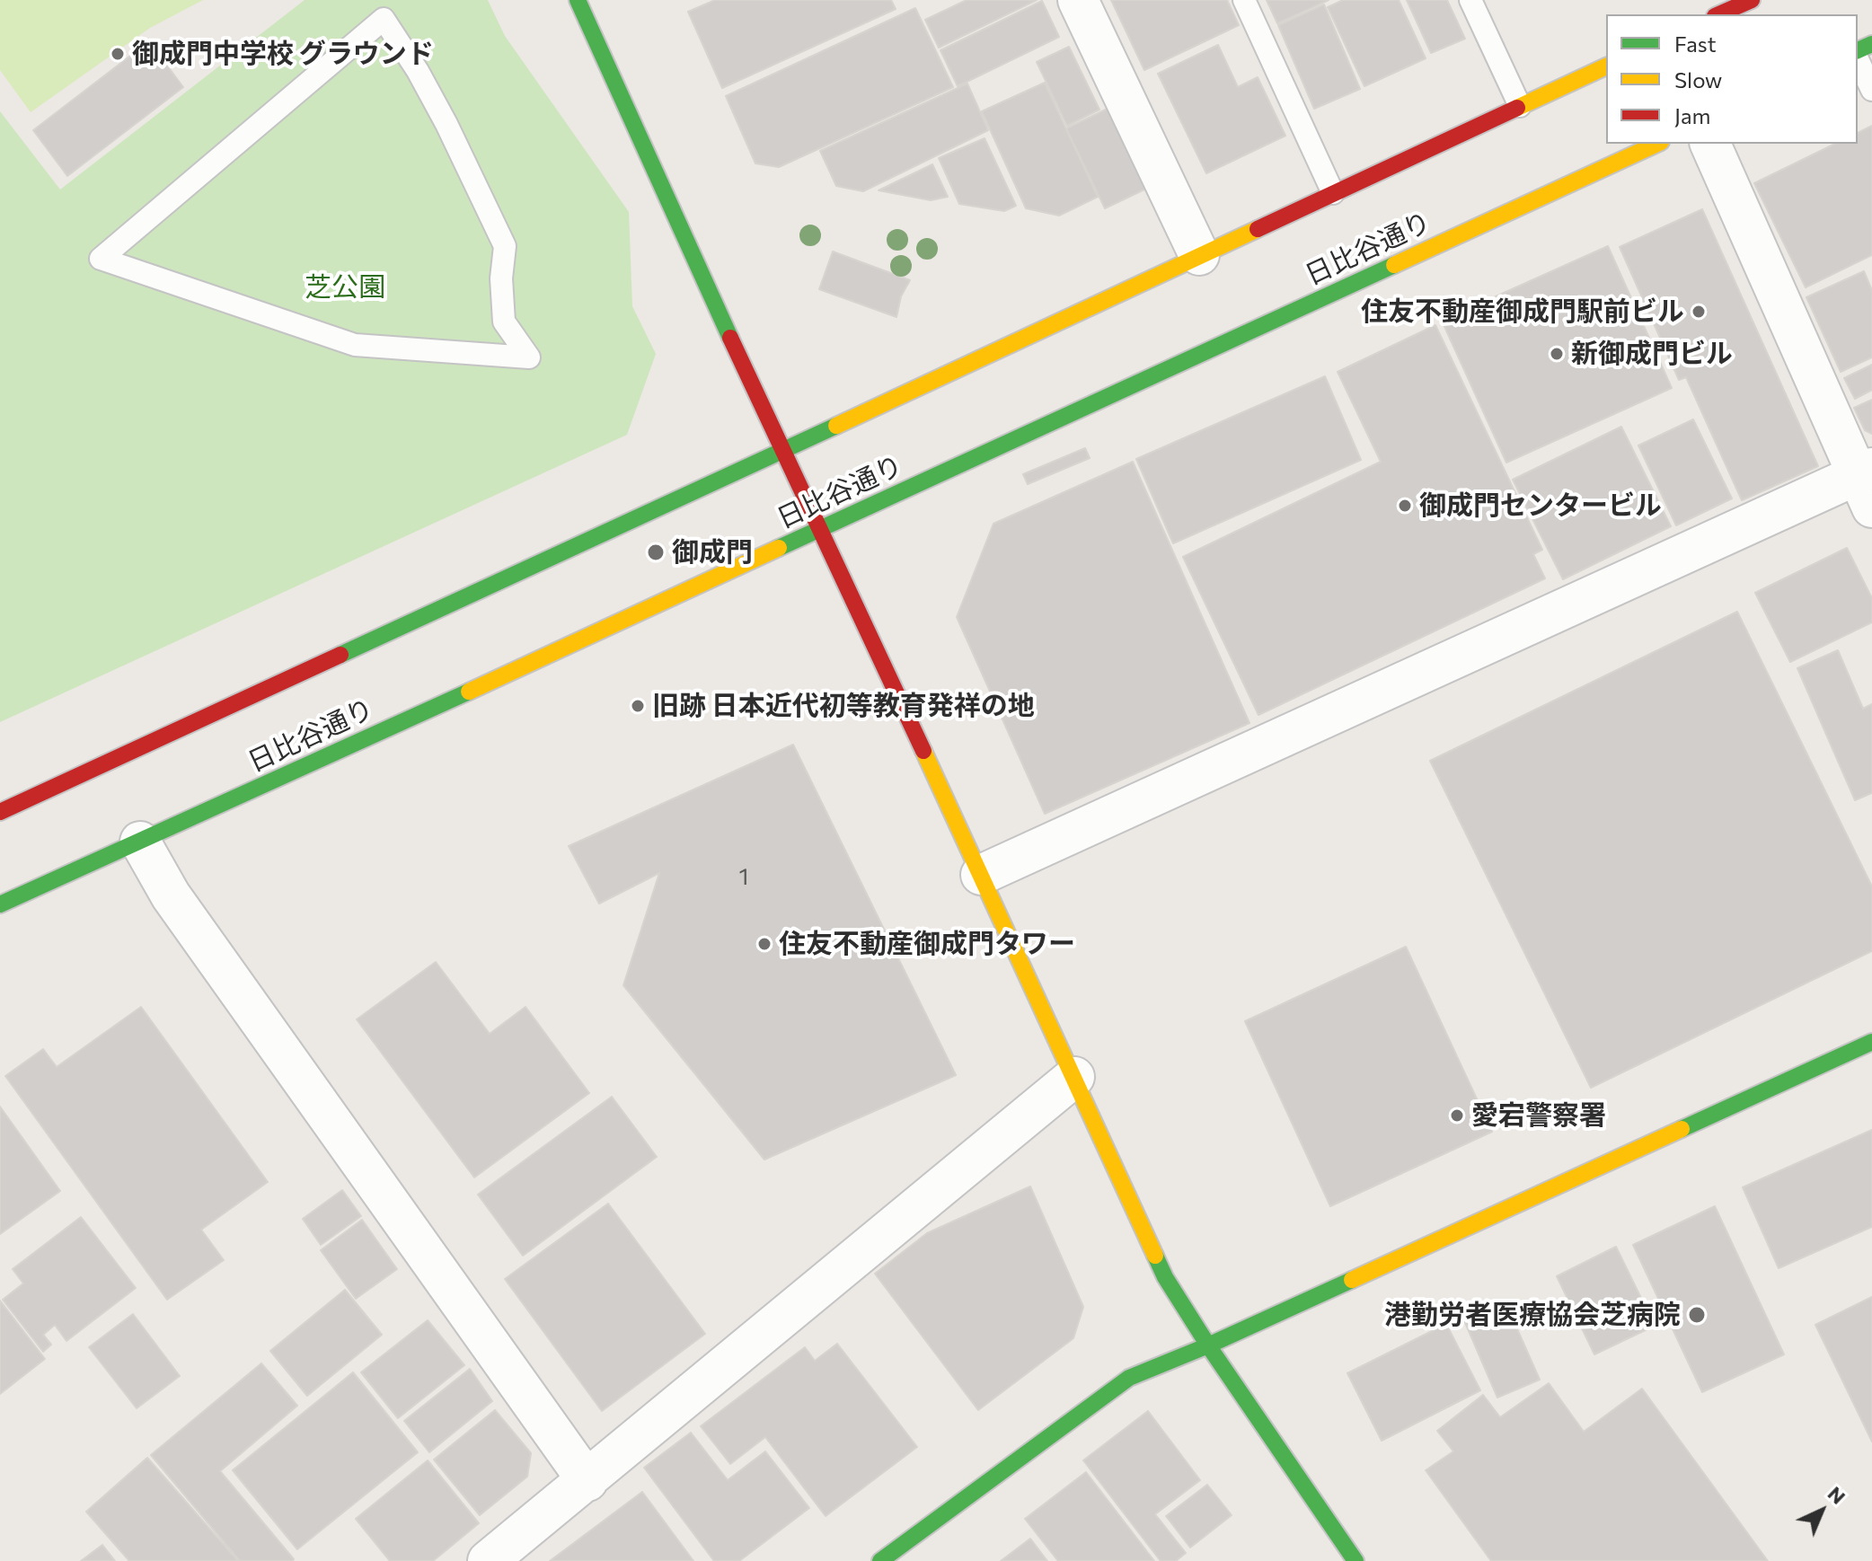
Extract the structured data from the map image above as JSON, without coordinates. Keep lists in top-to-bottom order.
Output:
{
  "streets": {
    "main road": ["日比谷通り"]
  },
  "parks": ["芝公園"],
  "places": [
    "御成門中学校 グラウンド",
    "住友不動産御成門駅前ビル",
    "新御成門ビル",
    "御成門センタービル",
    "御成門",
    "旧跡 日本近代初等教育発祥の地",
    "住友不動産御成門タワー",
    "愛宕警察署",
    "港勤労者医療協会芝病院"
  ],
  "house_numbers": ["1"],
  "legend": ["Fast", "Slow", "Jam"],
  "north": "top right"
}
